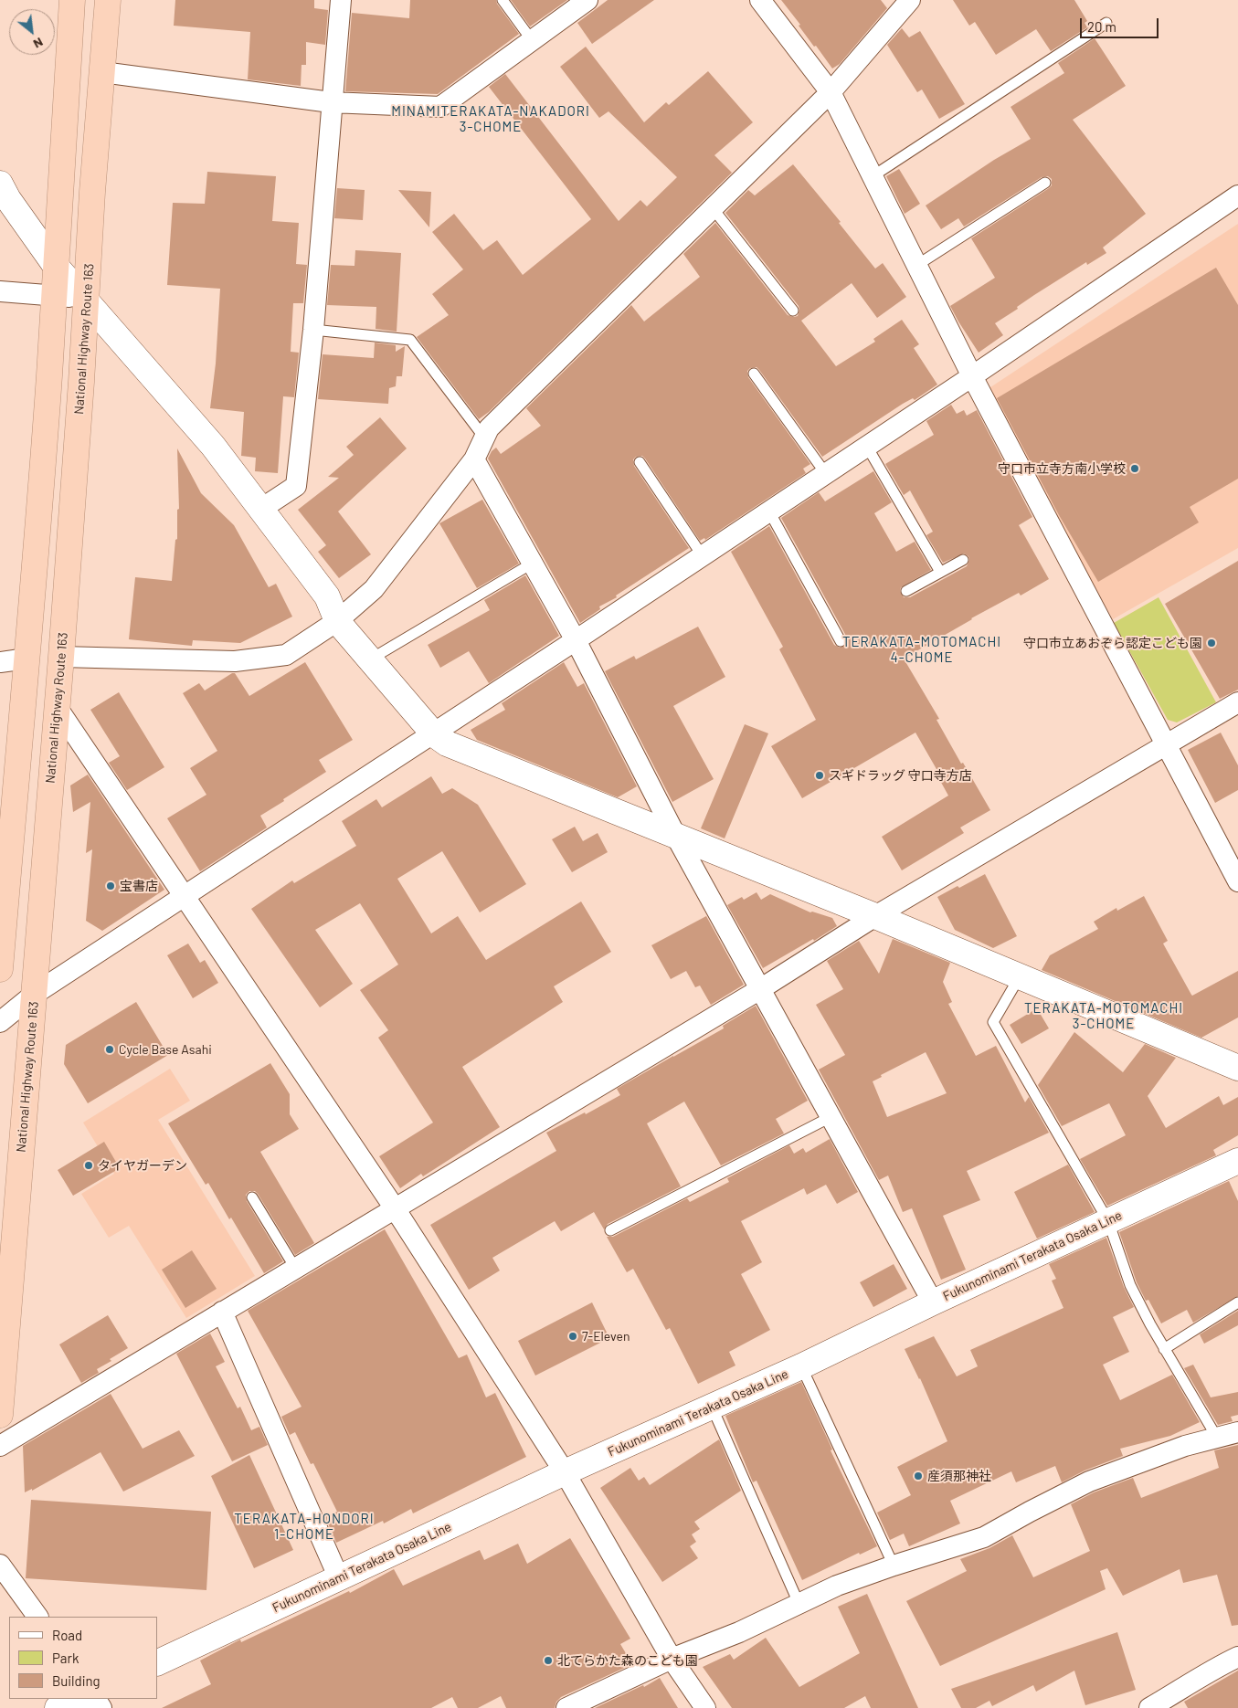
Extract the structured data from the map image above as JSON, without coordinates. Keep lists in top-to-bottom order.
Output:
{
  "streets": {
    "highway": ["National Highway Route 163"],
    "street": ["Fukunominami Terakata Osaka Line"]
  },
  "districts": [
    "MINAMITERAKATA-NAKADORI 3-CHOME",
    "TERAKATA-MOTOMACHI 4-CHOME",
    "TERAKATA-MOTOMACHI 3-CHOME",
    "TERAKATA-HONDORI 1-CHOME"
  ],
  "places": [
    "守口市立寺方南小学校",
    "守口市立あおぞら認定こども園",
    "スギドラッグ 守口寺方店",
    "宝書店",
    "Cycle Base Asahi",
    "タイヤガーデン",
    "7-Eleven",
    "産須那神社",
    "北てらかた森のこども園"
  ],
  "legend": ["Road", "Park", "Building"],
  "scale_bar": "20 m",
  "north": "bottom right"
}
